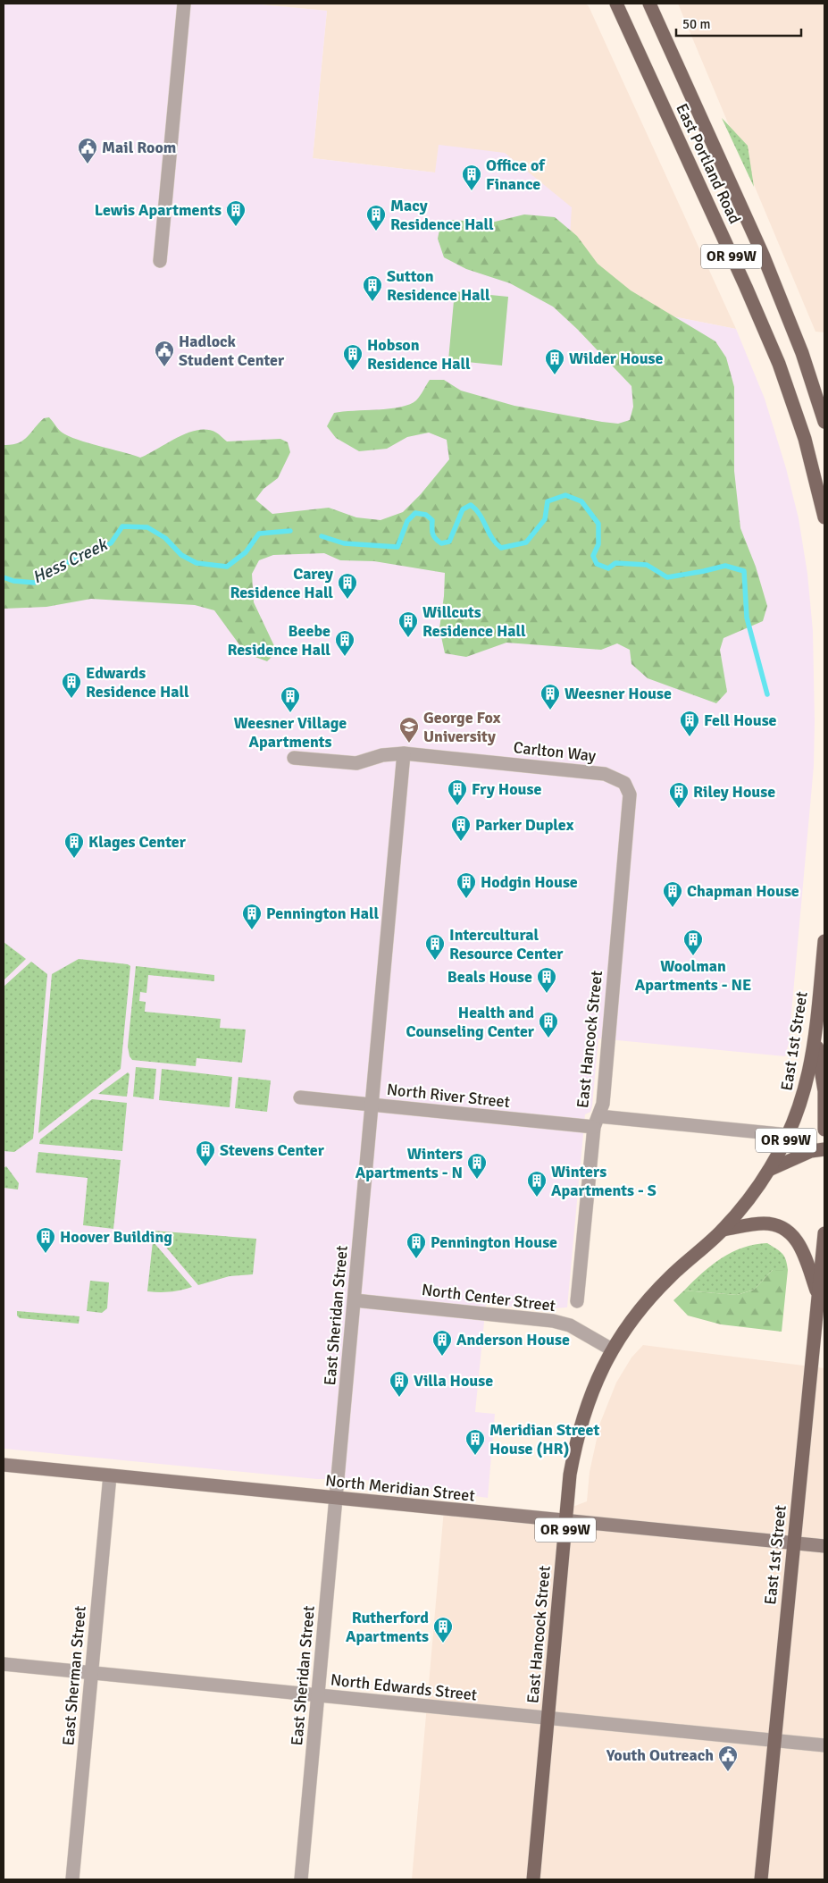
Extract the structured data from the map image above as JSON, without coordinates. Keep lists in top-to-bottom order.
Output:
{
  "streets": {
    "main road": [
      "East Portland Road",
      "OR 99W",
      "East Hancock Street",
      "East 1st Street"
    ],
    "street": [
      "Carlton Way",
      "North River Street",
      "North Center Street",
      "East Sheridan Street",
      "North Meridian Street",
      "East Sherman Street",
      "North Edwards Street"
    ]
  },
  "crossings": [
    ["Carlton Way", "East Hancock Street"],
    ["Carlton Way", "East Sheridan Street"],
    ["East Hancock Street", "East 1st Street"],
    ["East Hancock Street", "North River Street"],
    ["East Hancock Street", "North Center Street"],
    ["East Hancock Street", "North Meridian Street"],
    ["East Hancock Street", "North Edwards Street"],
    ["East 1st Street", "North River Street"],
    ["East 1st Street", "North Meridian Street"],
    ["East 1st Street", "North Edwards Street"],
    ["North River Street", "East Sheridan Street"],
    ["North Center Street", "East Sheridan Street"],
    ["East Sheridan Street", "North Meridian Street"],
    ["East Sheridan Street", "North Edwards Street"],
    ["North Meridian Street", "East Sherman Street"],
    ["East Sherman Street", "North Edwards Street"]
  ],
  "water": ["Hess Creek"],
  "places": {
    "public building": ["Mail Room", "Hadlock Student Center", "Youth Outreach"],
    "building": [
      "Office of Finance",
      "Lewis Apartments",
      "Macy Residence Hall",
      "Sutton Residence Hall",
      "Hobson Residence Hall",
      "Wilder House",
      "Carey Residence Hall",
      "Willcuts Residence Hall",
      "Beebe Residence Hall",
      "Edwards Residence Hall",
      "Weesner House",
      "Weesner Village Apartments",
      "Fell House",
      "Fry House",
      "Riley House",
      "Parker Duplex",
      "Klages Center",
      "Hodgin House",
      "Chapman House",
      "Pennington Hall",
      "Woolman Apartments - NE",
      "Intercultural Resource Center",
      "Beals House",
      "Health and Counseling Center",
      "Stevens Center",
      "Winters Apartments - N",
      "Winters Apartments - S",
      "Hoover Building",
      "Pennington House",
      "Anderson House",
      "Villa House",
      "Meridian Street House (HR)",
      "Rutherford Apartments"
    ],
    "school or university": ["George Fox University"]
  },
  "scale_bar": "50 m"
}
